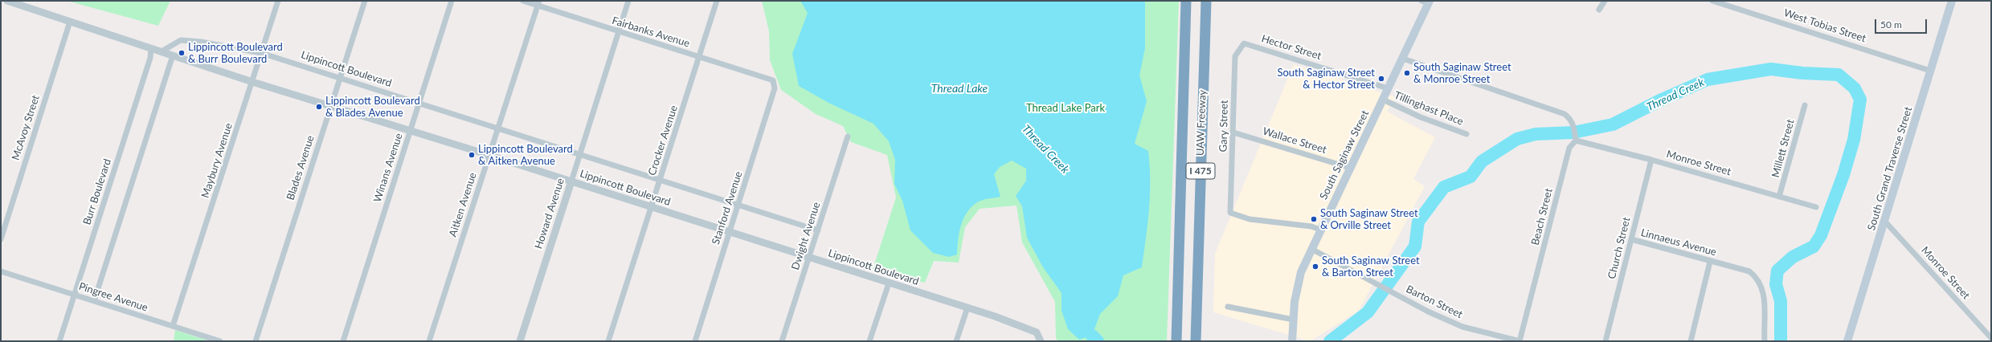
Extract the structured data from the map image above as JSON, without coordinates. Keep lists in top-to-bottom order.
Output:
{
  "streets": {
    "highway": ["UAW Freeway", "I 475"],
    "main road": ["South Saginaw Street", "South Grand Traverse Street"],
    "street": [
      "West Tobias Street",
      "Fairbanks Avenue",
      "Hector Street",
      "Lippincott Boulevard",
      "Tillinghast Place",
      "Gary Street",
      "McAvoy Street",
      "Crocker Avenue",
      "Wallace Street",
      "Millett Street",
      "Maybury Avenue",
      "Monroe Street",
      "Blades Avenue",
      "Winans Avenue",
      "Burr Boulevard",
      "Aitken Avenue",
      "Stanford Avenue",
      "Howard Avenue",
      "Beach Street",
      "Dwight Avenue",
      "Linnaeus Avenue",
      "Church Street",
      "Pingree Avenue",
      "Barton Street"
    ]
  },
  "crossings": [
    ["West Tobias Street", "South Grand Traverse Street"],
    ["Fairbanks Avenue", "Crocker Avenue"],
    ["Fairbanks Avenue", "Aitken Avenue"],
    ["Fairbanks Avenue", "Stanford Avenue"],
    ["Fairbanks Avenue", "Howard Avenue"],
    ["Hector Street", "Gary Street"],
    ["Hector Street", "South Saginaw Street"],
    ["Lippincott Boulevard", "McAvoy Street"],
    ["Lippincott Boulevard", "Crocker Avenue"],
    ["Lippincott Boulevard", "Maybury Avenue"],
    ["Lippincott Boulevard", "Blades Avenue"],
    ["Lippincott Boulevard", "Winans Avenue"],
    ["Lippincott Boulevard", "Burr Boulevard"],
    ["Lippincott Boulevard", "Aitken Avenue"],
    ["Lippincott Boulevard", "Stanford Avenue"],
    ["Lippincott Boulevard", "Howard Avenue"],
    ["Lippincott Boulevard", "Dwight Avenue"],
    ["Tillinghast Place", "South Saginaw Street"],
    ["Gary Street", "Wallace Street"],
    ["Gary Street", "South Saginaw Street"],
    ["Wallace Street", "South Saginaw Street"],
    ["Millett Street", "Monroe Street"],
    ["South Saginaw Street", "Barton Street"],
    ["Maybury Avenue", "Pingree Avenue"],
    ["Monroe Street", "South Grand Traverse Street"],
    ["Monroe Street", "Beach Street"],
    ["Monroe Street", "Church Street"],
    ["Burr Boulevard", "Pingree Avenue"],
    ["Beach Street", "Barton Street"],
    ["Linnaeus Avenue", "Church Street"]
  ],
  "water": ["Thread Lake", "Thread Creek"],
  "parks": ["Thread Lake Park"],
  "places": [
    "Lippincott Boulevard & Burr Boulevard",
    "South Saginaw Street & Monroe Street",
    "South Saginaw Street & Hector Street",
    "Lippincott Boulevard & Blades Avenue",
    "Lippincott Boulevard & Aitken Avenue",
    "South Saginaw Street & Orville Street",
    "South Saginaw Street & Barton Street"
  ],
  "scale_bar": "50 m"
}
